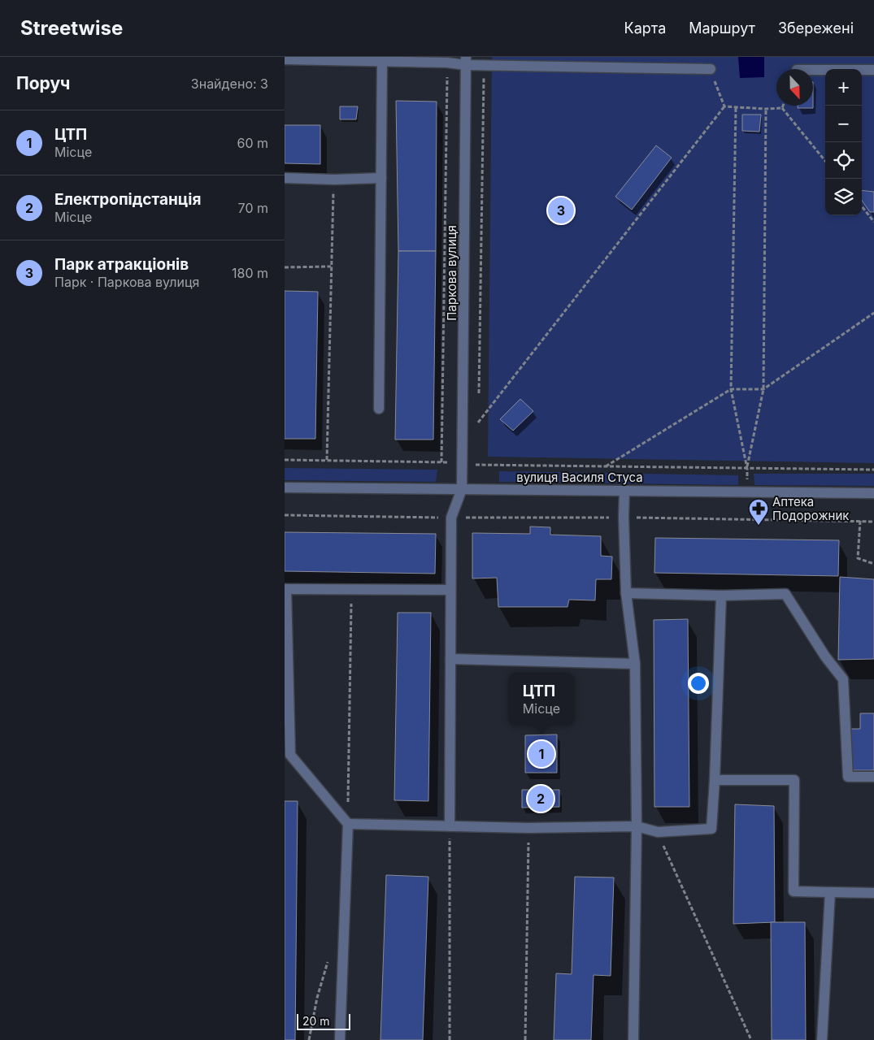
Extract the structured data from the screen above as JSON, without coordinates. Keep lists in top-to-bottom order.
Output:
{
  "streets": {
    "street": ["Паркова вулиця", "вулиця Василя Стуса"]
  },
  "crossings": [
    ["Паркова вулиця", "вулиця Василя Стуса"]
  ],
  "places": {
    "pharmacy": ["Аптека Подорожник"]
  },
  "scale_bar": "20 m",
  "north": "bottom",
  "page": {
    "header": "Streetwise",
    "nav": ["Карта", "Маршрут", "Збережені"],
    "heading": ["Поруч", "Знайдено: 3"],
    "map_buttons": ["+", "−"],
    "list": [
      {
        "mark": "1",
        "name": "ЦТП",
        "note": "Місце",
        "value": "60 m"
      },
      {
        "mark": "2",
        "name": "Електропідстанція",
        "note": "Місце",
        "value": "70 m"
      },
      {
        "mark": "3",
        "name": "Парк атракціонів",
        "note": "Парк · Паркова вулиця",
        "value": "180 m"
      }
    ],
    "pins": ["3", "1", "2"],
    "popup": ["ЦТП", "Місце"],
    "scale": "20 m"
  }
}
